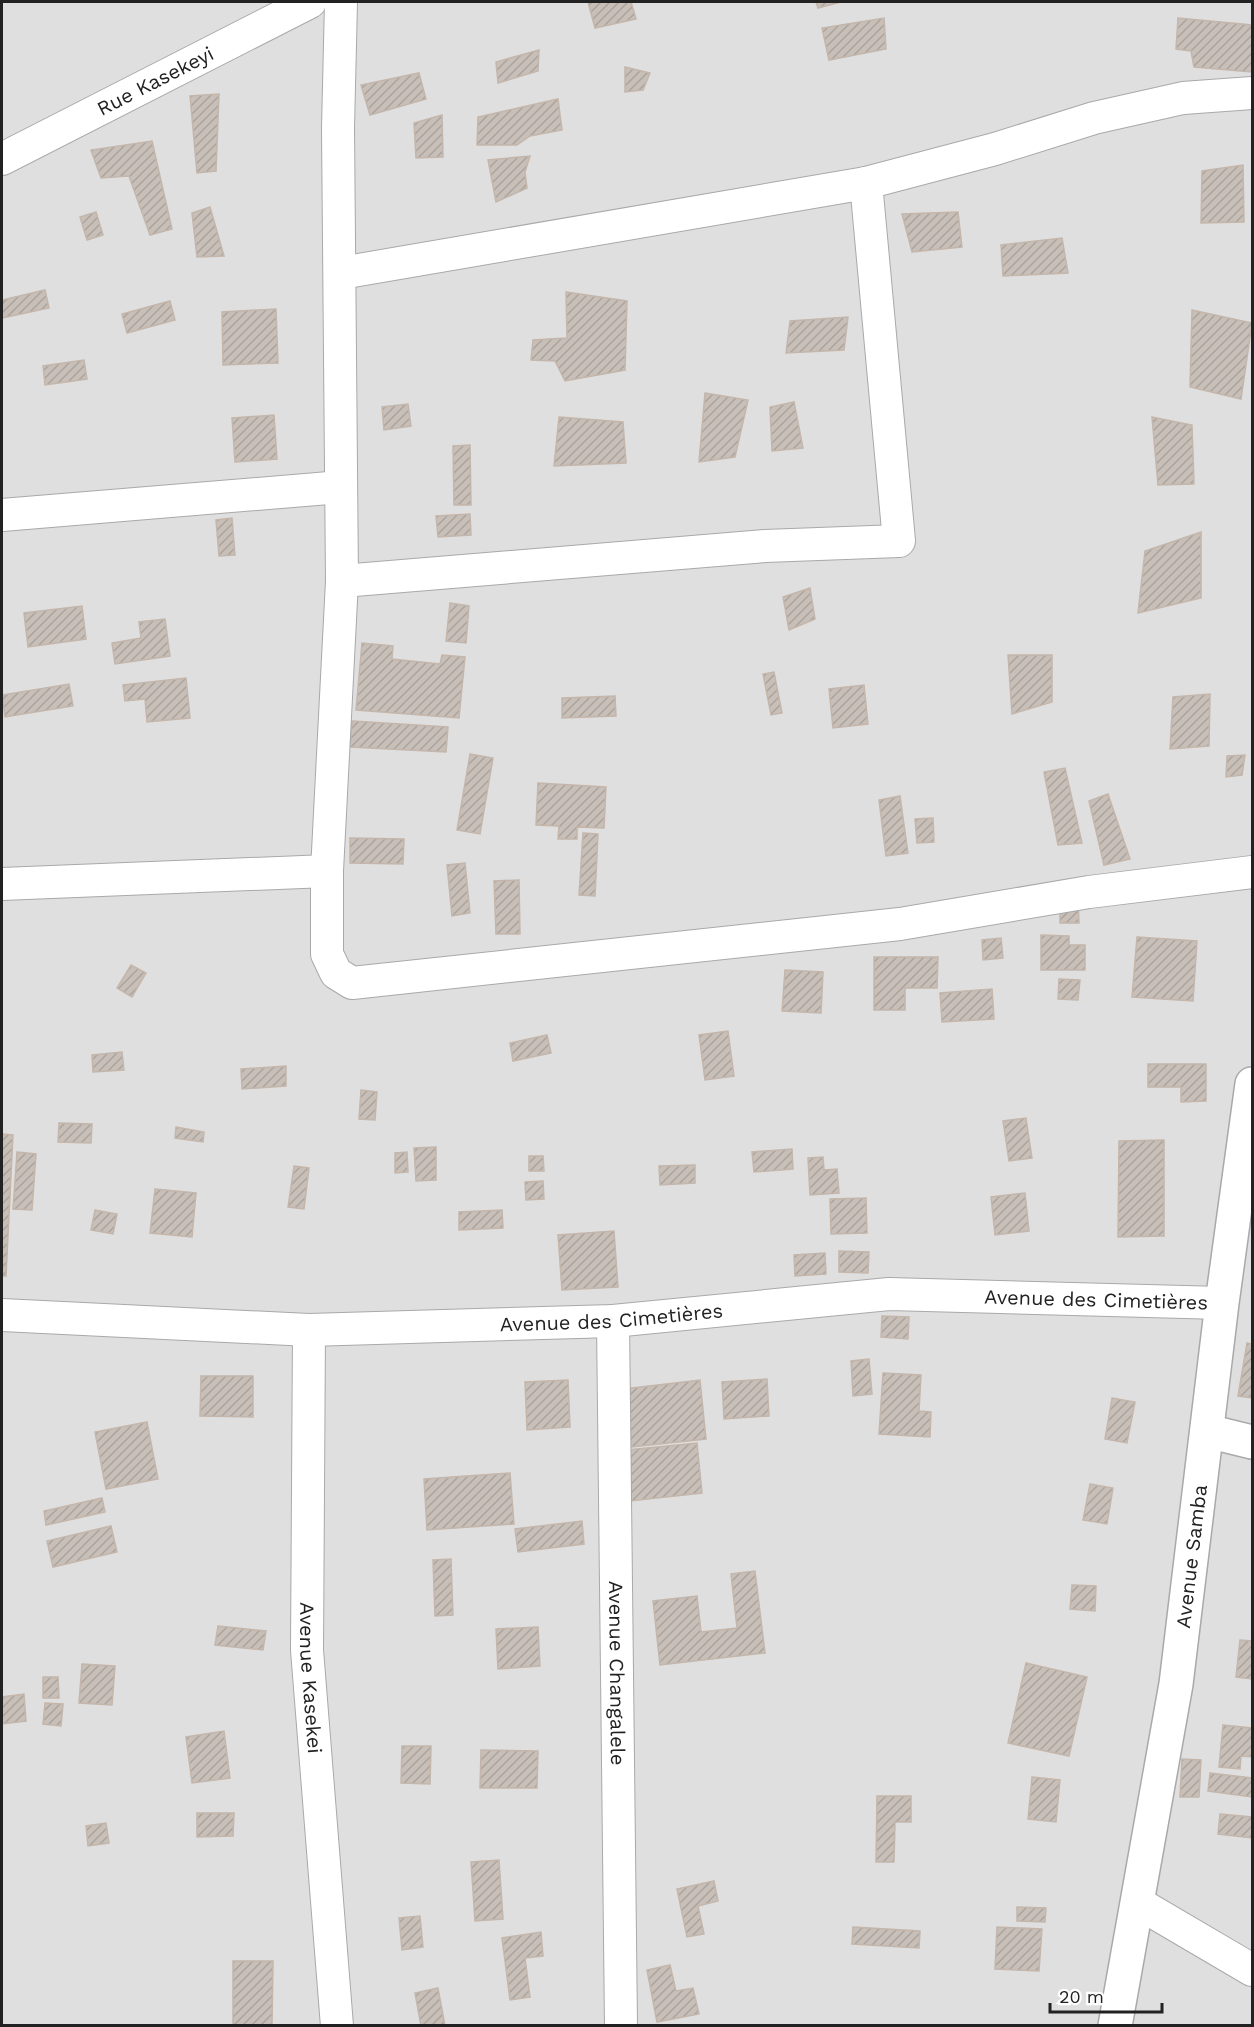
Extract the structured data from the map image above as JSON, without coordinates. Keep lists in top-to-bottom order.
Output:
{
  "streets": {
    "street": [
      "Rue Kasekeyi",
      "Avenue des Cimetières",
      "Avenue Samba",
      "Avenue Changalele",
      "Avenue Kasekei"
    ]
  },
  "crossings": [
    ["Avenue des Cimetières", "Avenue Samba"],
    ["Avenue des Cimetières", "Avenue Changalele"],
    ["Avenue des Cimetières", "Avenue Kasekei"]
  ],
  "scale_bar": "20 m"
}
